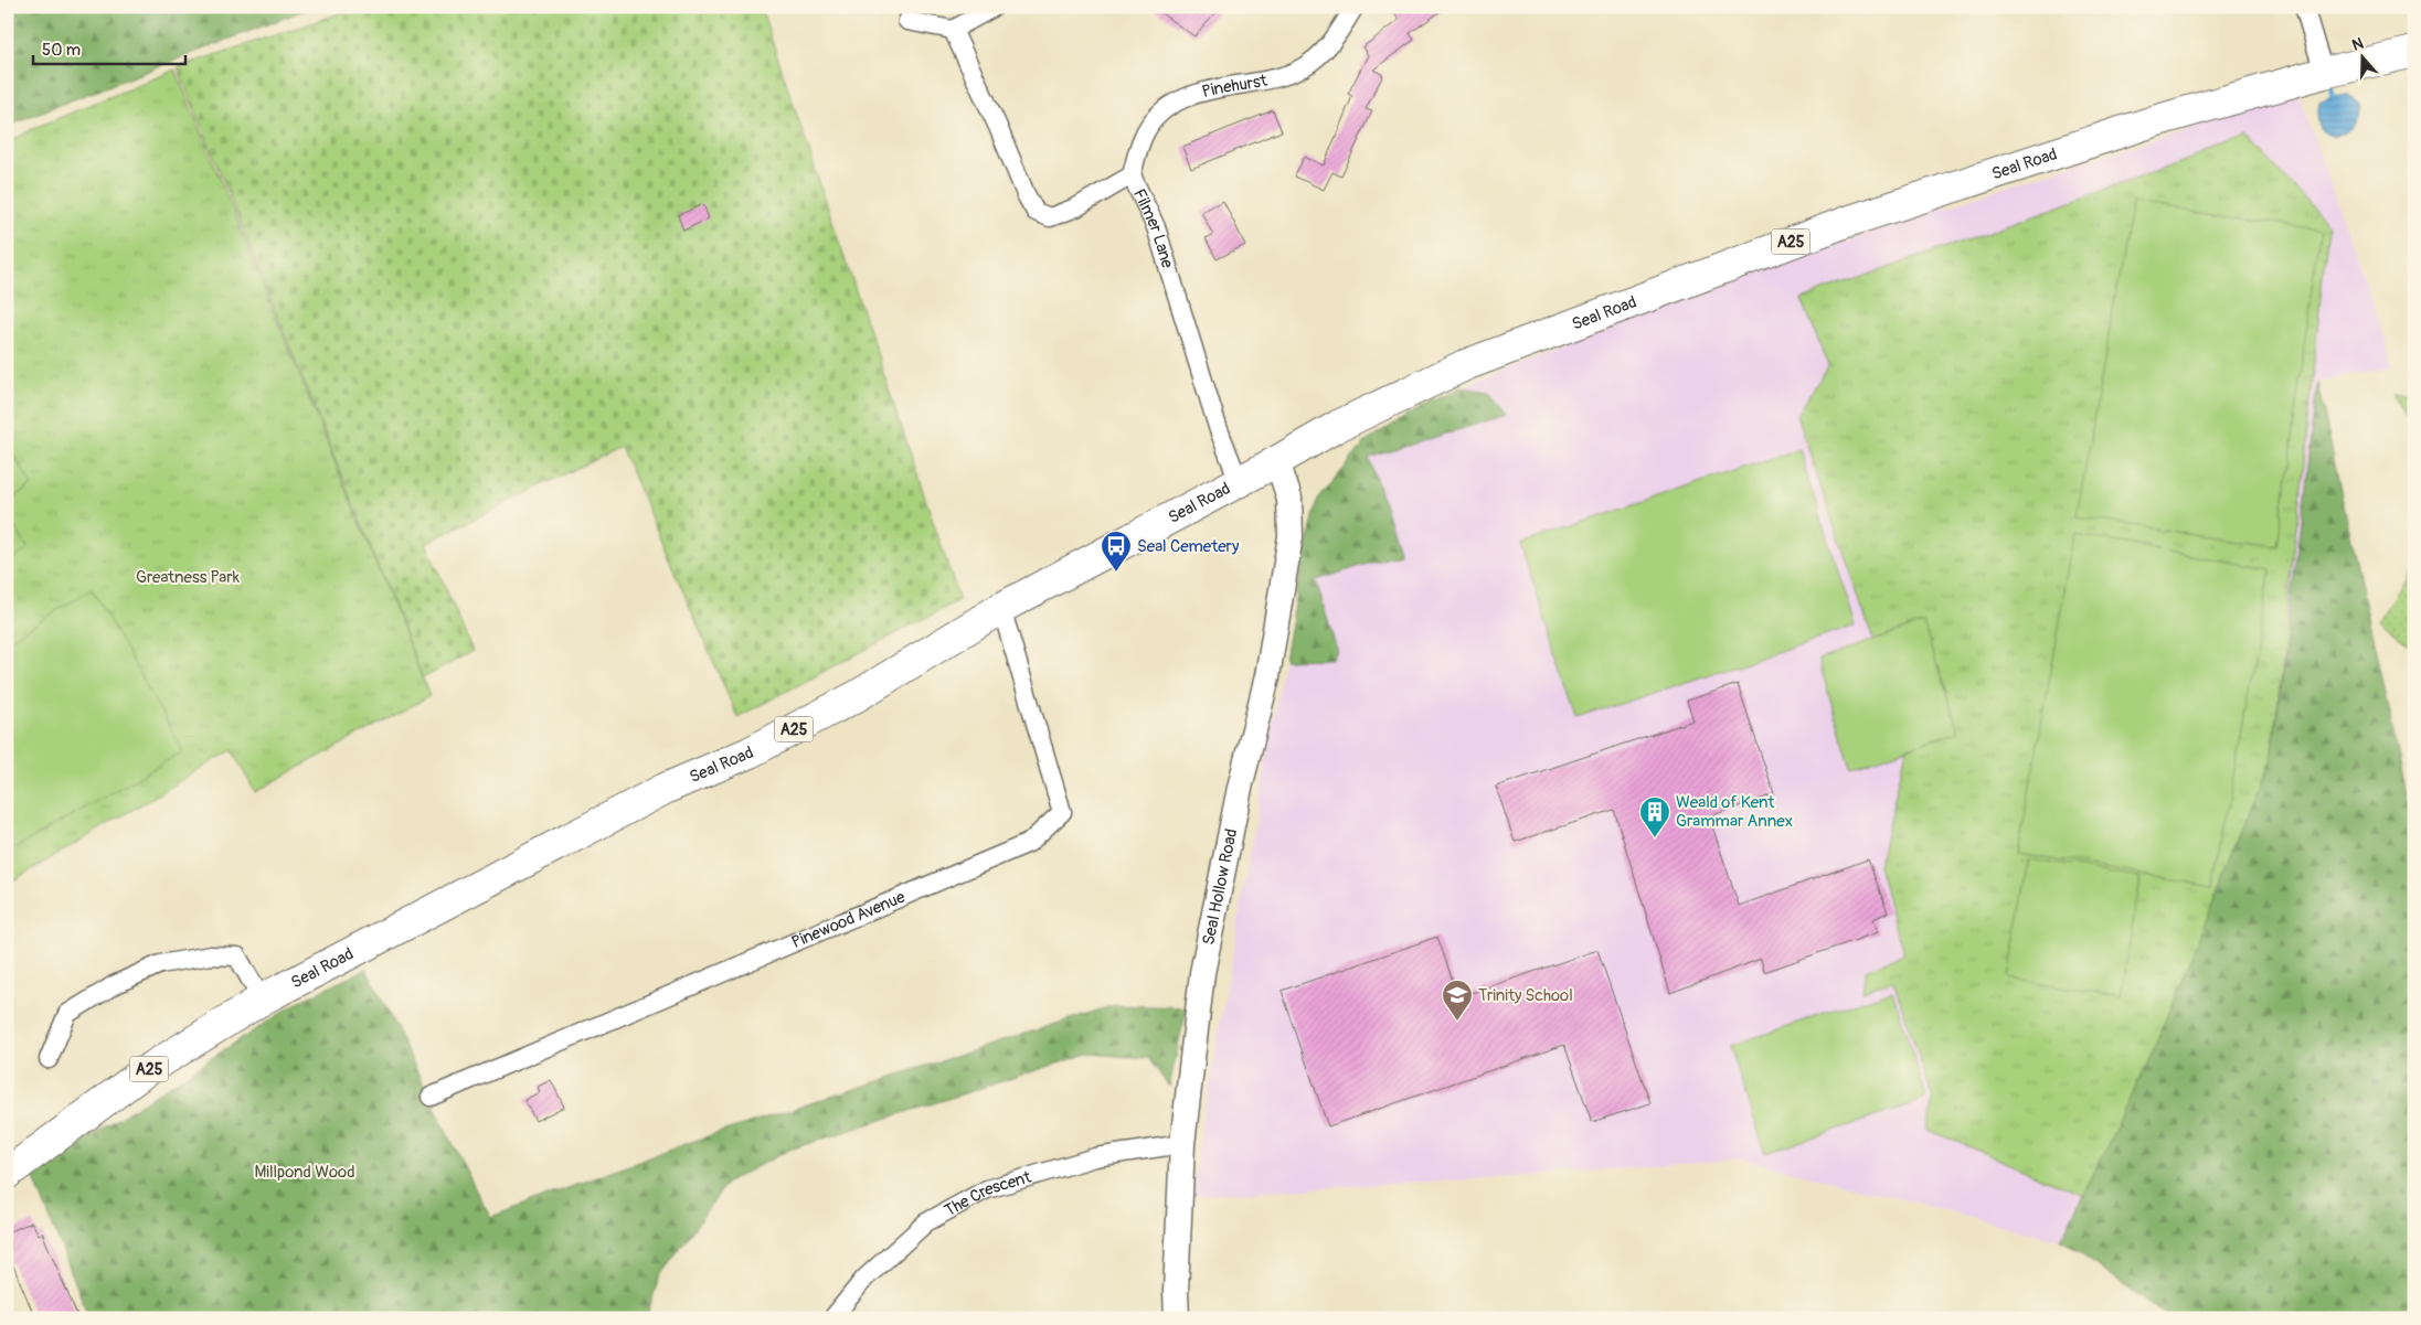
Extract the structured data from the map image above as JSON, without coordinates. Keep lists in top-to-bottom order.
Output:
{
  "streets": {
    "highway": ["Seal Road", "A25"],
    "main road": ["Seal Hollow Road"],
    "street": [
      "Pinehurst",
      "Filmer Lane",
      "Pinewood Avenue",
      "The Crescent"
    ]
  },
  "crossings": [
    ["Pinehurst", "Filmer Lane"],
    ["Seal Road", "Filmer Lane"],
    ["Seal Road", "A25"],
    ["Seal Road", "Seal Hollow Road"],
    ["Seal Road", "Pinewood Avenue"],
    ["Seal Hollow Road", "The Crescent"]
  ],
  "parks": ["Greatness Park", "Millpond Wood"],
  "places": {
    "bus stop": ["Seal Cemetery"],
    "building": ["Weald of Kent Grammar Annex"],
    "school or university": ["Trinity School"]
  },
  "scale_bar": "50 m",
  "north": "top"
}
